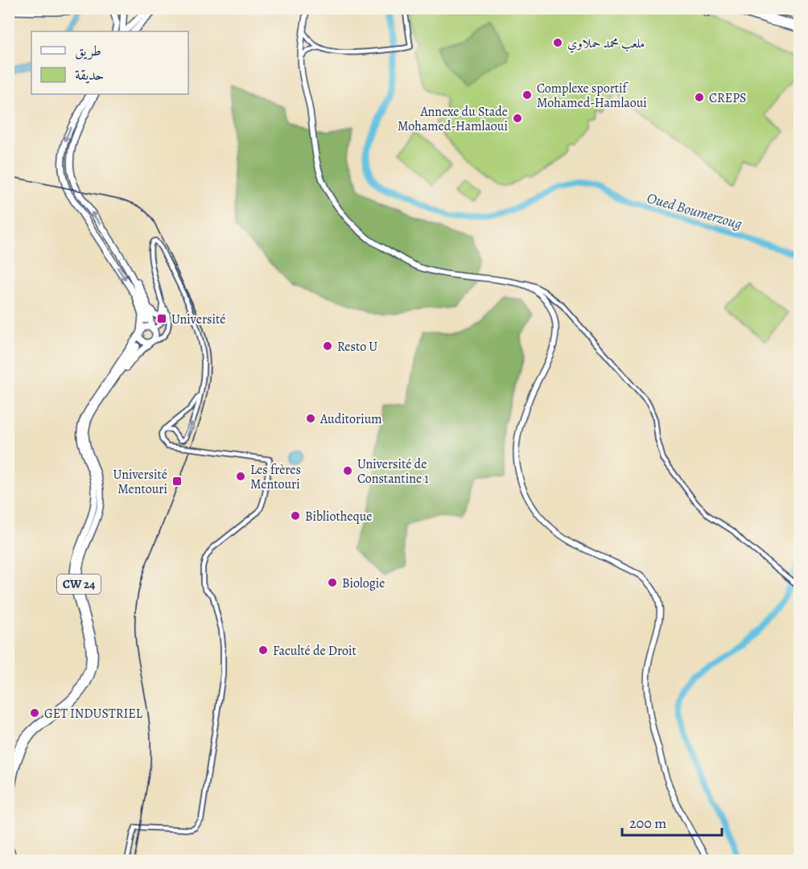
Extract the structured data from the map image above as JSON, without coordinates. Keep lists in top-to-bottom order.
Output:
{
  "streets": {
    "highway": ["CW 24"]
  },
  "water": ["Oued Boumerzoug"],
  "places": {
    "other": [
      "ملعب محمد حملاوي",
      "Complexe sportif Mohamed-Hamlaoui",
      "CREPS",
      "Annexe du Stade Mohamed-Hamlaoui",
      "Resto U",
      "Auditorium",
      "Université de Constantine 1",
      "Les frères Mentouri",
      "Bibliotheque",
      "Biologie",
      "Faculté de Droit",
      "GET INDUSTRIEL"
    ],
    "transit": ["Université", "Université Mentouri"]
  },
  "legend": ["طريق", "حديقة"],
  "scale_bar": "200 m"
}
